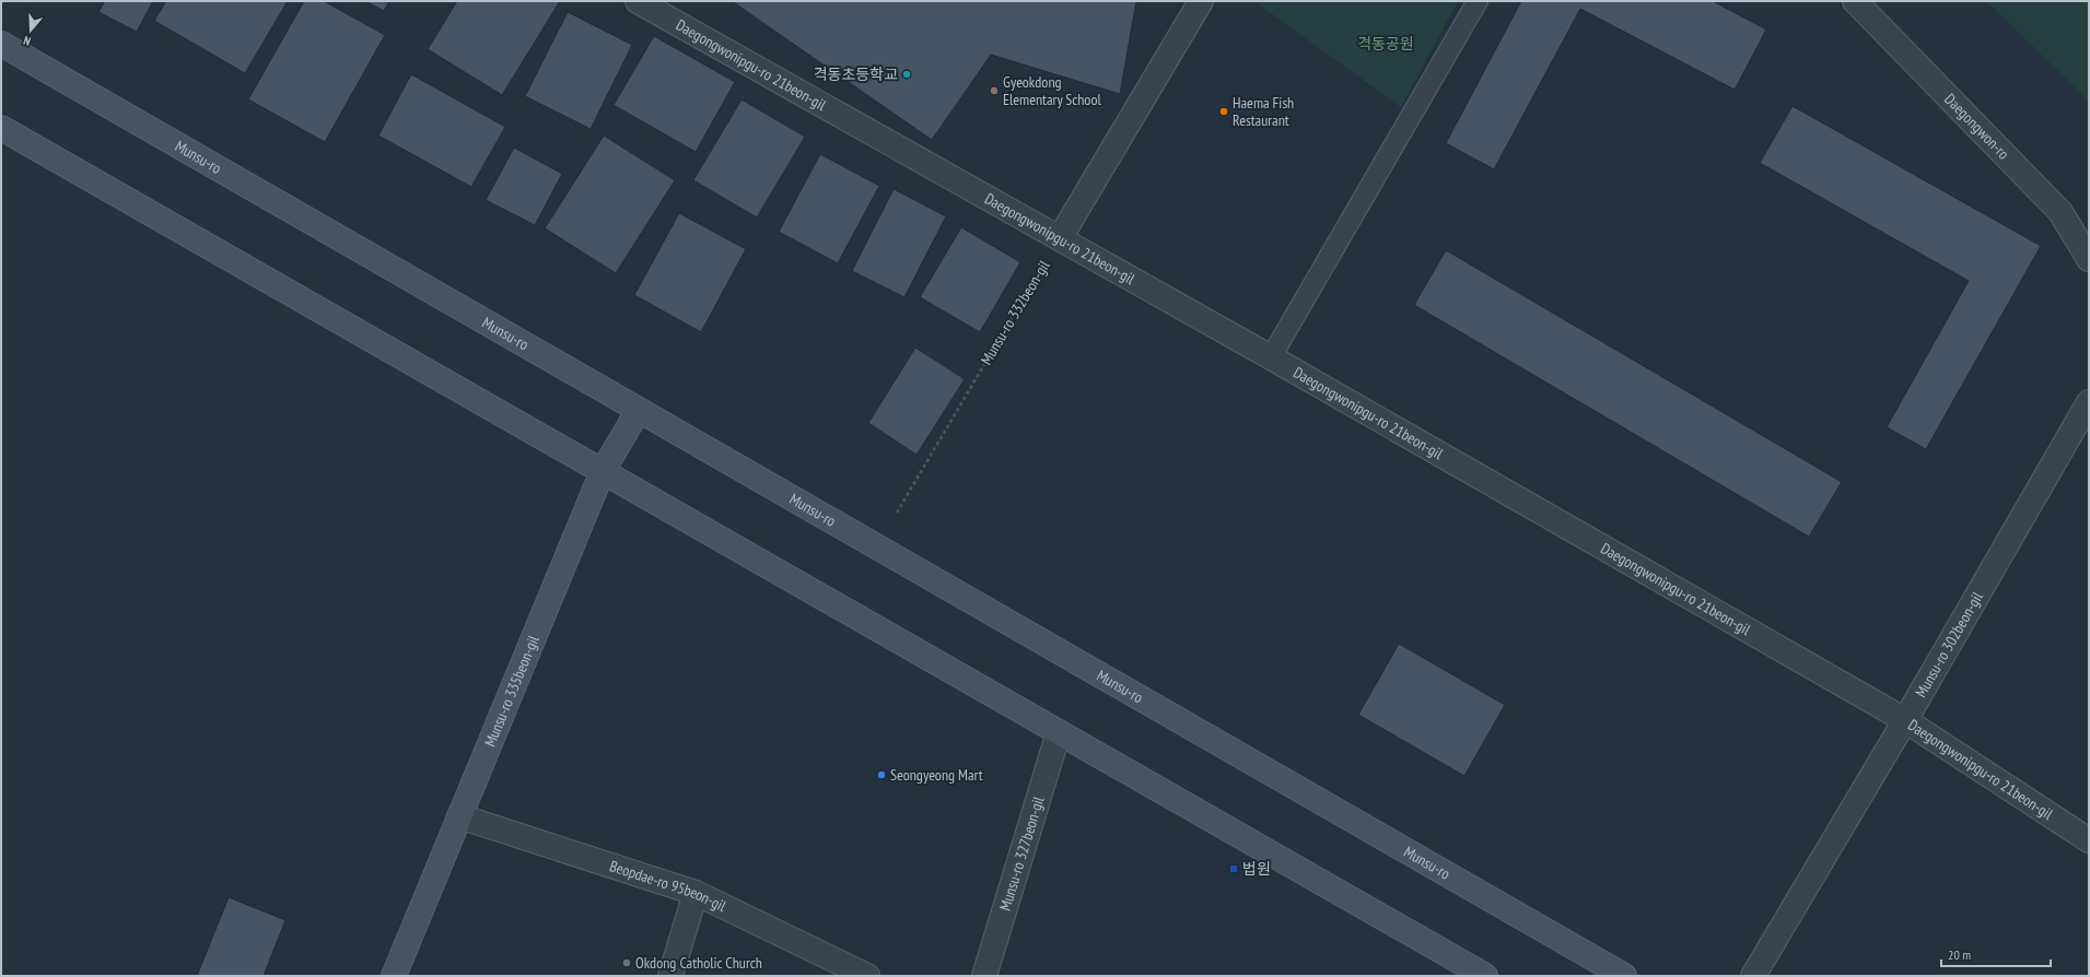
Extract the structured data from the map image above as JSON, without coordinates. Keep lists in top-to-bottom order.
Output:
{
  "streets": {
    "main road": ["Munsu-ro", "Munsu-ro 335beon-gil"],
    "street": [
      "Daegongwonipgu-ro 21beon-gil",
      "Daegongwon-ro",
      "Munsu-ro 302beon-gil",
      "Munsu-ro 327beon-gil",
      "Beopdae-ro 95beon-gil"
    ],
    "path": ["Munsu-ro 332beon-gil"]
  },
  "crossings": [
    ["Daegongwonipgu-ro 21beon-gil", "Munsu-ro 332beon-gil"],
    ["Daegongwonipgu-ro 21beon-gil", "Munsu-ro 302beon-gil"],
    ["Munsu-ro", "Munsu-ro 335beon-gil"],
    ["Munsu-ro 335beon-gil", "Beopdae-ro 95beon-gil"]
  ],
  "parks": ["격동공원"],
  "places": {
    "other": [
      "격동초등학교",
      "Gyeokdong Elementary School",
      "Haema Fish Restaurant",
      "Seongyeong Mart",
      "Okdong Catholic Church"
    ],
    "transit": ["법원"]
  },
  "scale_bar": "20 m",
  "north": "bottom"
}
